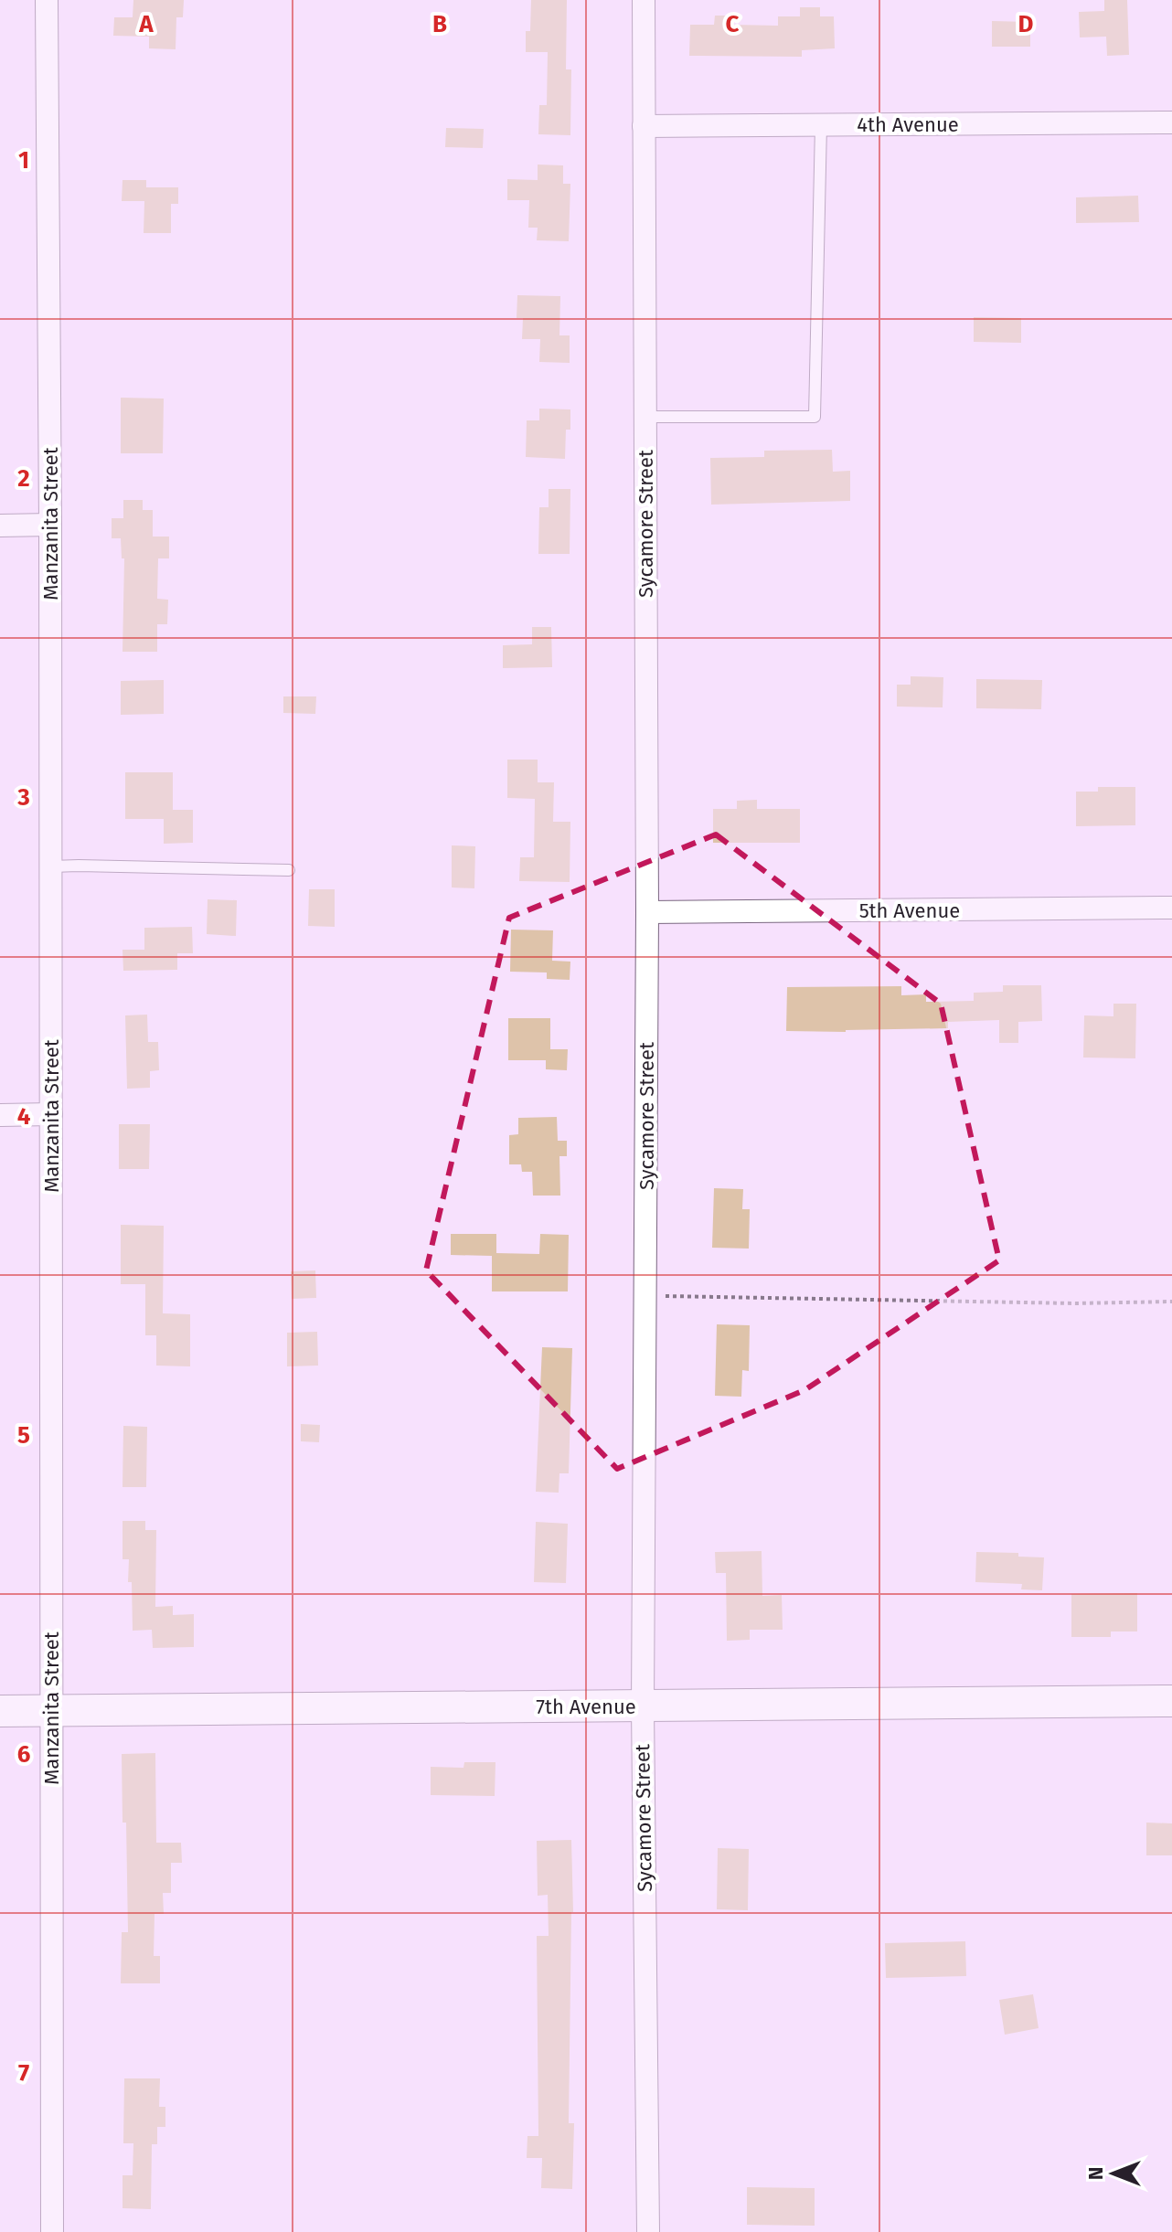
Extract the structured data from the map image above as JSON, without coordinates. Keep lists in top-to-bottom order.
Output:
{
  "streets": {
    "street": [
      "4th Avenue",
      "Manzanita Street",
      "Sycamore Street",
      "5th Avenue",
      "7th Avenue"
    ]
  },
  "crossings": [
    ["4th Avenue", "Sycamore Street"],
    ["Manzanita Street", "7th Avenue"],
    ["Sycamore Street", "5th Avenue"],
    ["Sycamore Street", "7th Avenue"]
  ],
  "north": "left",
  "grid": {
    "columns": [
      "A",
      "B",
      "C",
      "D"
    ],
    "rows": [
      "1",
      "2",
      "3",
      "4",
      "5",
      "6",
      "7"
    ]
  }
}
